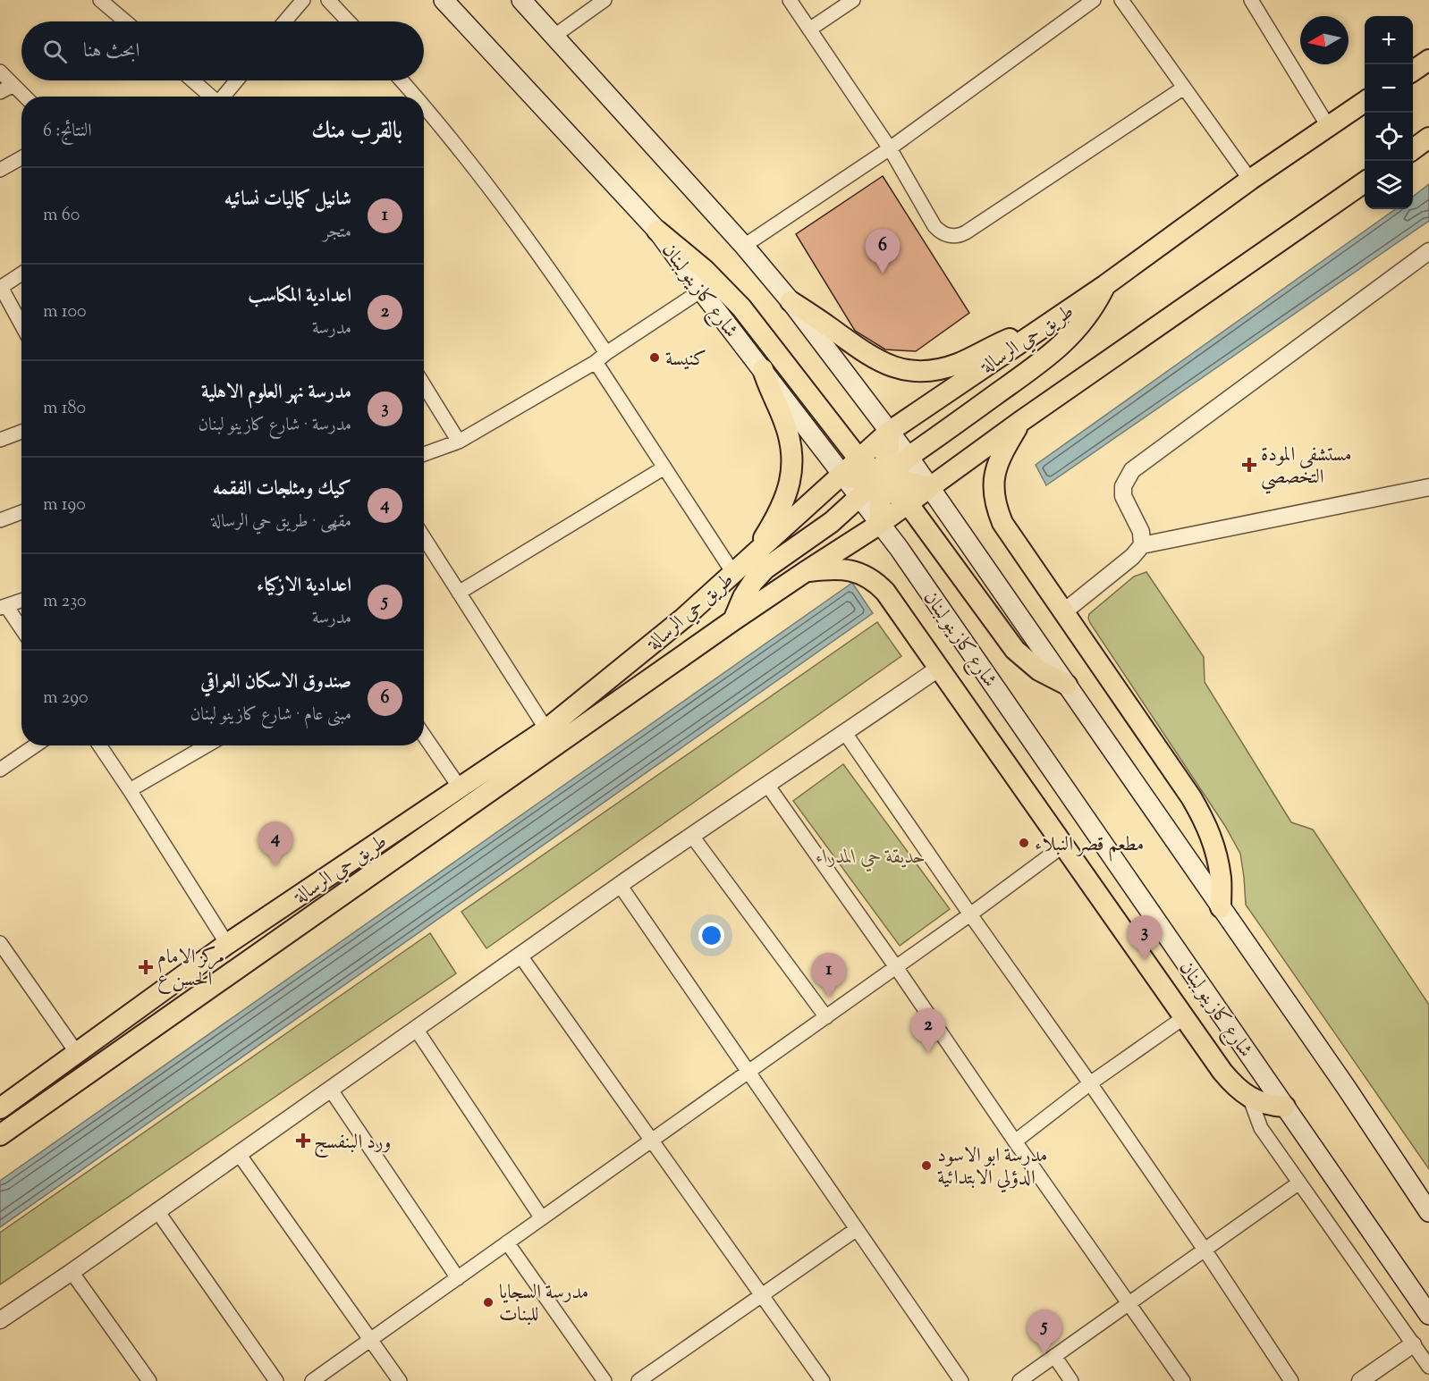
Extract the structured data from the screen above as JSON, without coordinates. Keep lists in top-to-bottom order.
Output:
{
  "streets": {
    "main road": ["شارع كازينو لبنان", "طريق حي الرسالة"]
  },
  "crossings": [
    ["شارع كازينو لبنان", "طريق حي الرسالة"]
  ],
  "parks": ["حديقة حي المدراء"],
  "places": {
    "other": [
      "كنيسة",
      "مطعم قصر النبلاء",
      "مدرسة ابو الاسود الدؤلي الابتدائية",
      "مدرسة السجايا للبنات"
    ],
    "health": ["مستشفى المودة التخصصي", "مركز الامام الحسن ع", "ورد البنفسج"]
  },
  "north": "left",
  "page": {
    "map_buttons": ["+", "−"],
    "search": "ابحث هنا",
    "heading": ["بالقرب منك", "النتائج: 6"],
    "list": [
      {
        "mark": "1",
        "name": "شانيل كماليات نسائيه",
        "note": "متجر",
        "value": "60 m"
      },
      {
        "mark": "2",
        "name": "اعدادية المكاسب",
        "note": "مدرسة",
        "value": "100 m"
      },
      {
        "mark": "3",
        "name": "مدرسة نهر العلوم الاهلية",
        "note": "مدرسة · شارع كازينو لبنان",
        "value": "180 m"
      },
      {
        "mark": "4",
        "name": "كيك ومثلجات الفقمه",
        "note": "مقهى · طريق حي الرسالة",
        "value": "190 m"
      },
      {
        "mark": "5",
        "name": "اعدادية الازكياء",
        "note": "مدرسة",
        "value": "230 m"
      },
      {
        "mark": "6",
        "name": "صندوق الاسكان العراقي",
        "note": "مبنى عام · شارع كازينو لبنان",
        "value": "290 m"
      }
    ],
    "pins": [
      "6",
      "4",
      "3",
      "1",
      "2",
      "5"
    ]
  }
}
